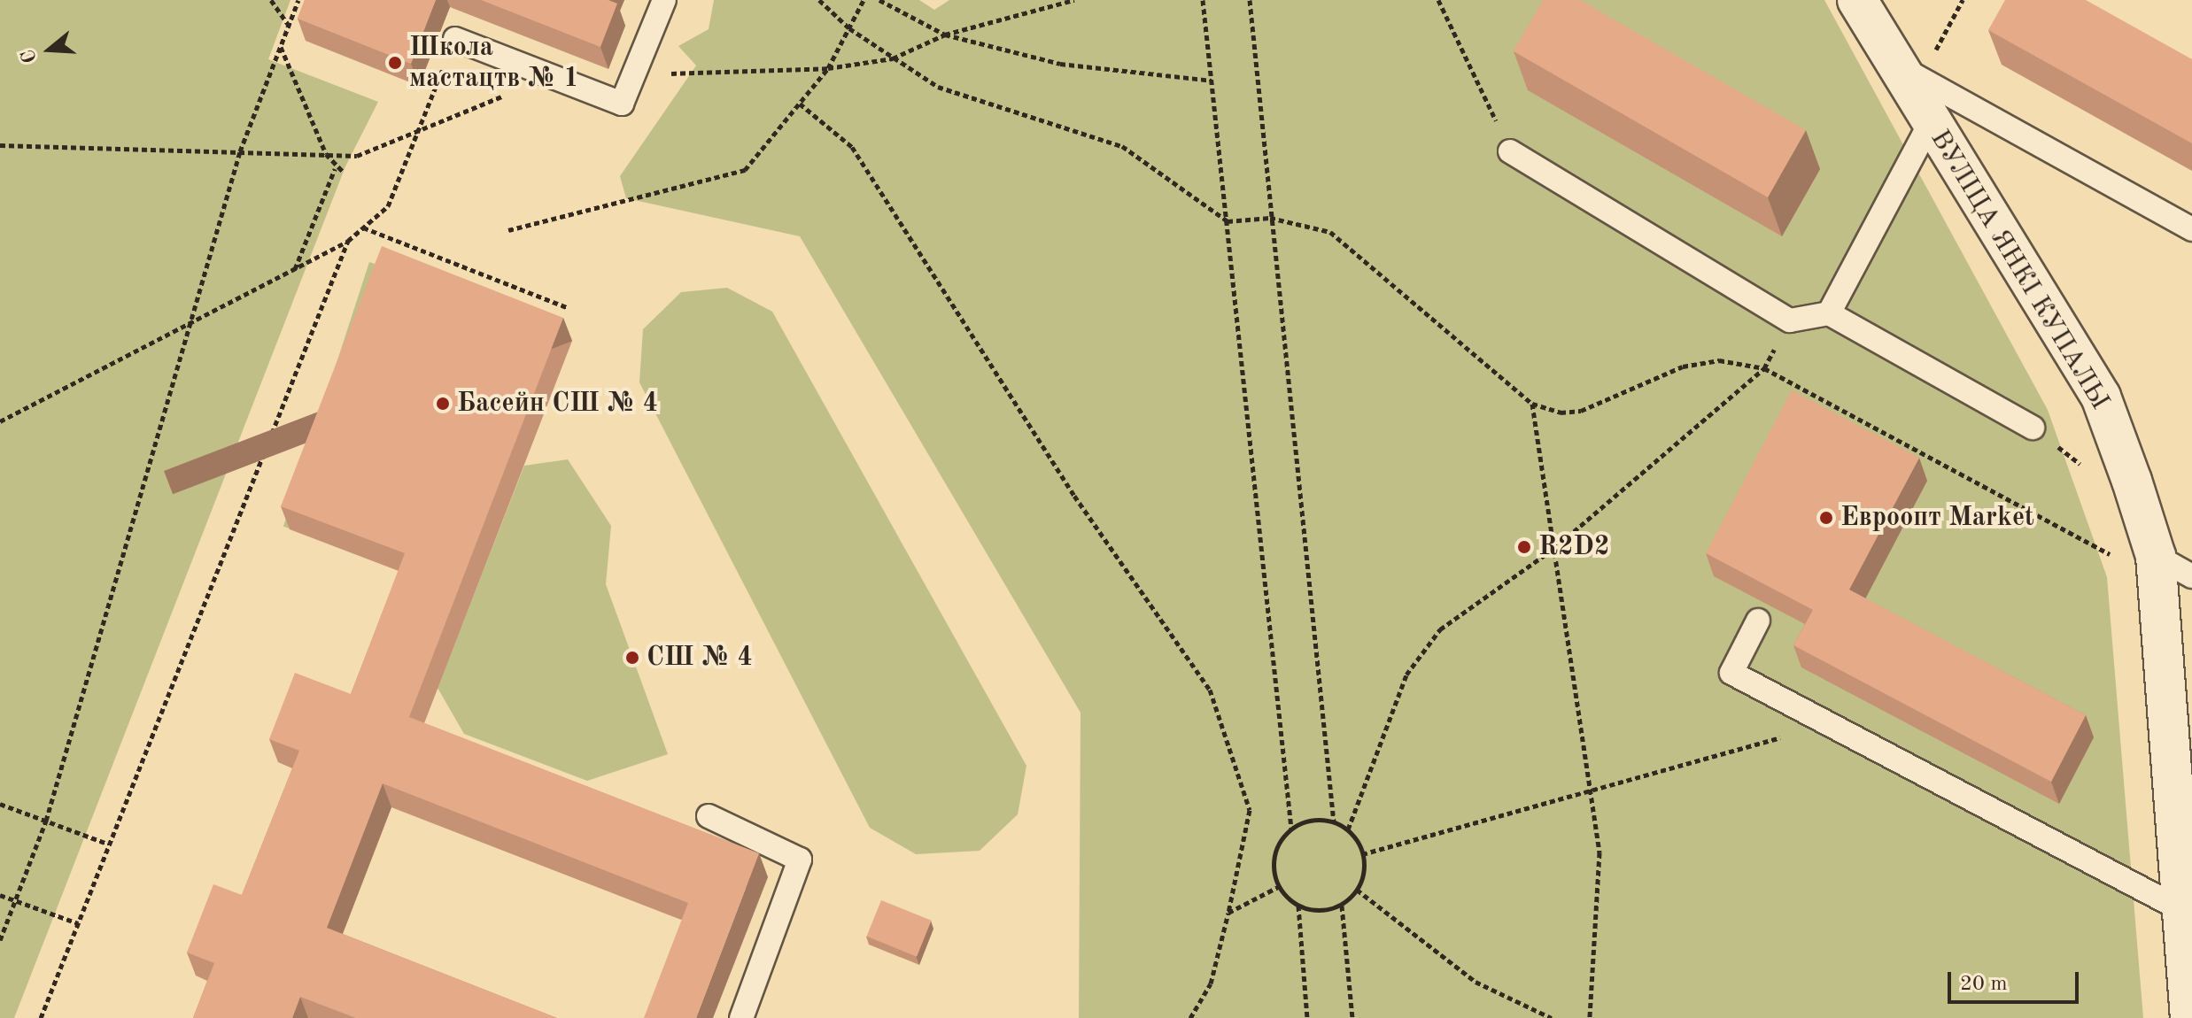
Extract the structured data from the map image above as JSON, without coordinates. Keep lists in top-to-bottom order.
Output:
{
  "streets": {
    "street": ["ВУЛІЦА ЯНКІ КУПАЛЫ"]
  },
  "places": [
    "Школа мастацтв № 1",
    "Басейн СШ № 4",
    "Евроопт Market",
    "R2D2",
    "СШ № 4"
  ],
  "scale_bar": "20 m",
  "north": "left"
}
